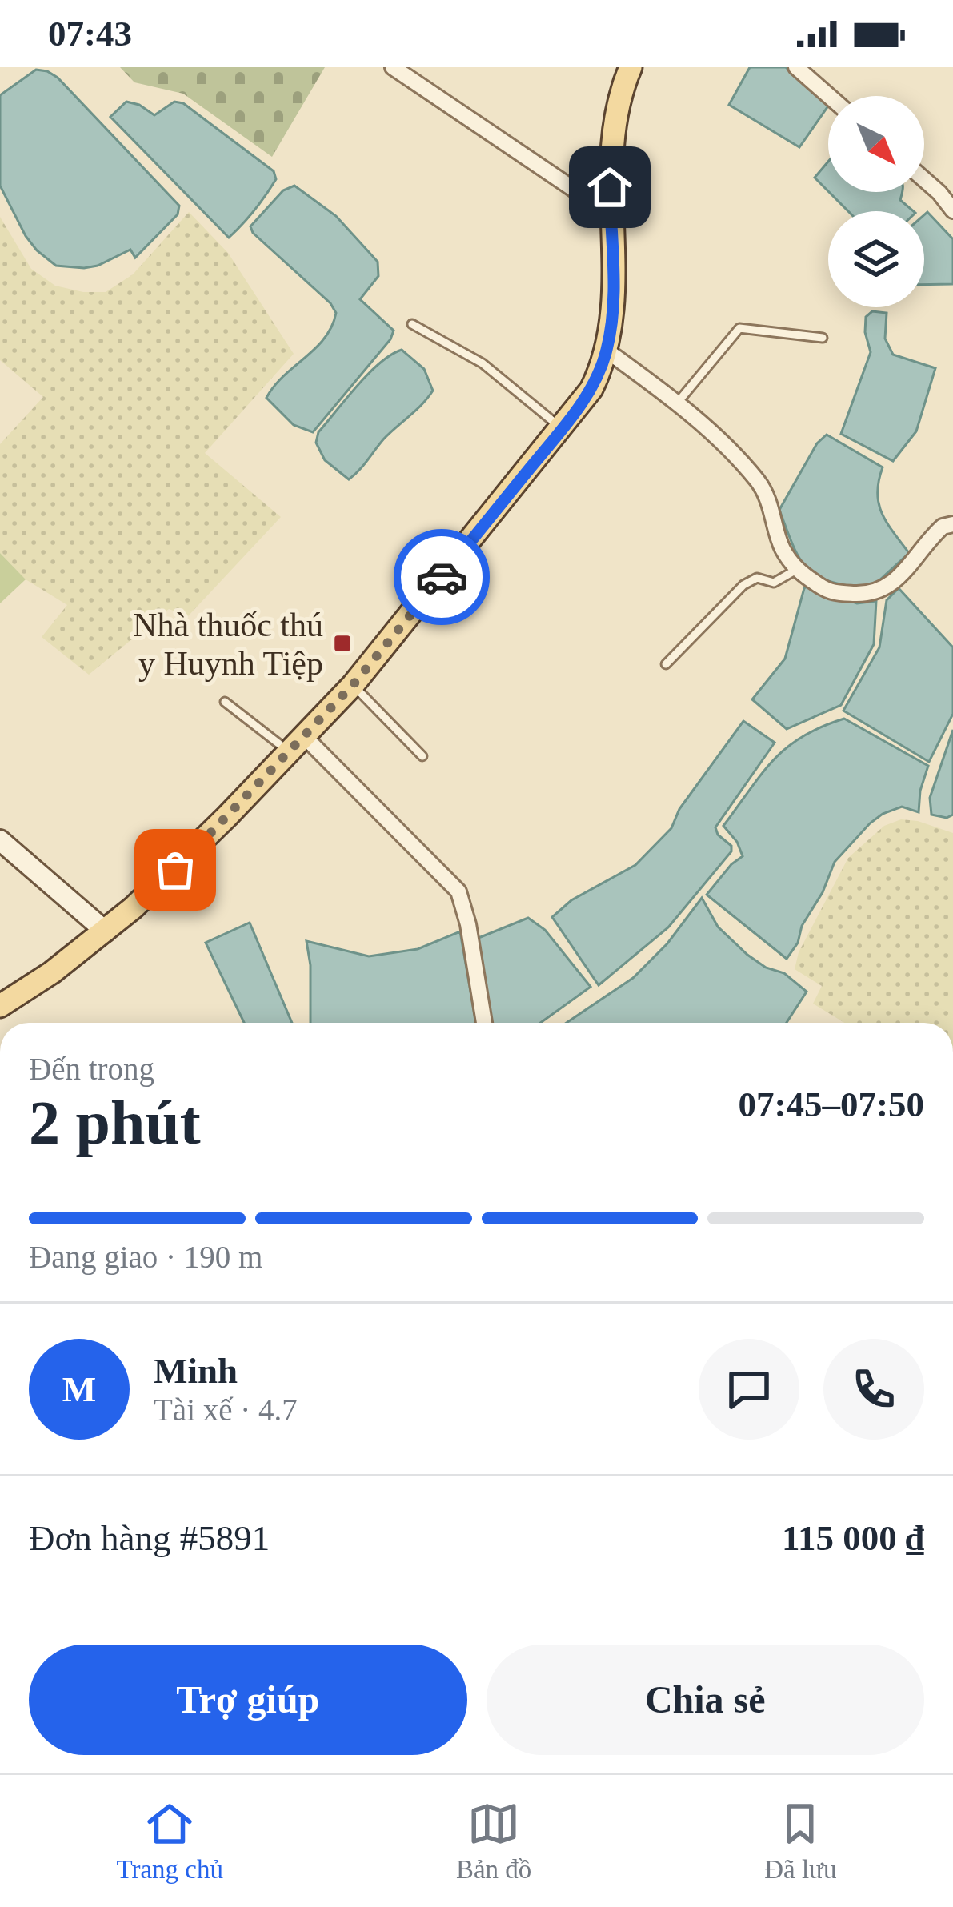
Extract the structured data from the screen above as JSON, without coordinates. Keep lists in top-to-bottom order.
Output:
{
  "places": {
    "transit": ["Nhà thuốc thú y Huynh Tiệp"]
  },
  "north": "bottom right",
  "page": {
    "status": "07:43",
    "heading": ["2 phút", "Đến trong", "07:45–07:50"],
    "panel": [
      "Minh",
      "Tài xế · 4.7",
      "Đơn hàng #5891",
      "115 000 ₫"
    ],
    "bar": "Đang giao · 190 m",
    "round": "M",
    "buttons": ["Trợ giúp", "Chia sẻ"],
    "tabs": ["Trang chủ", "Bản đồ", "Đã lưu"]
  }
}
